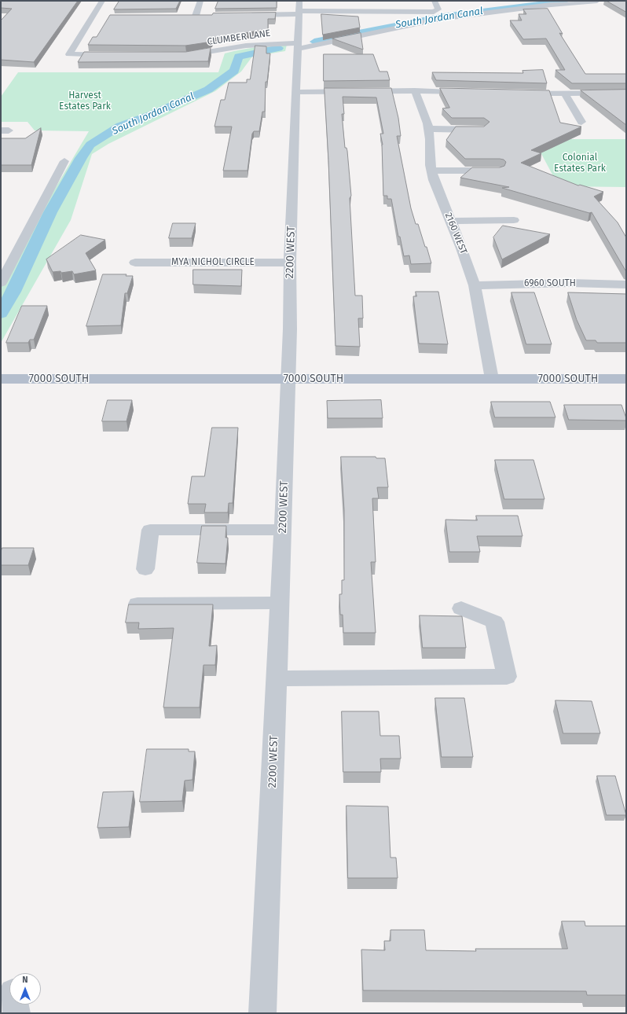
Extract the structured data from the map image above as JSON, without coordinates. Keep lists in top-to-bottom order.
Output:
{
  "streets": {
    "main road": ["7000 SOUTH"],
    "street": [
      "CLUMBER LANE",
      "2160 WEST",
      "2200 WEST",
      "MYA NICHOL CIRCLE",
      "6960 SOUTH"
    ]
  },
  "crossings": [
    ["CLUMBER LANE", "2200 WEST"],
    ["2160 WEST", "6960 SOUTH"],
    ["2160 WEST", "7000 SOUTH"],
    ["2200 WEST", "MYA NICHOL CIRCLE"],
    ["2200 WEST", "7000 SOUTH"]
  ],
  "water": ["South Jordan Canal"],
  "parks": ["Harvest Estates Park", "Colonial Estates Park"],
  "north": "top"
}
